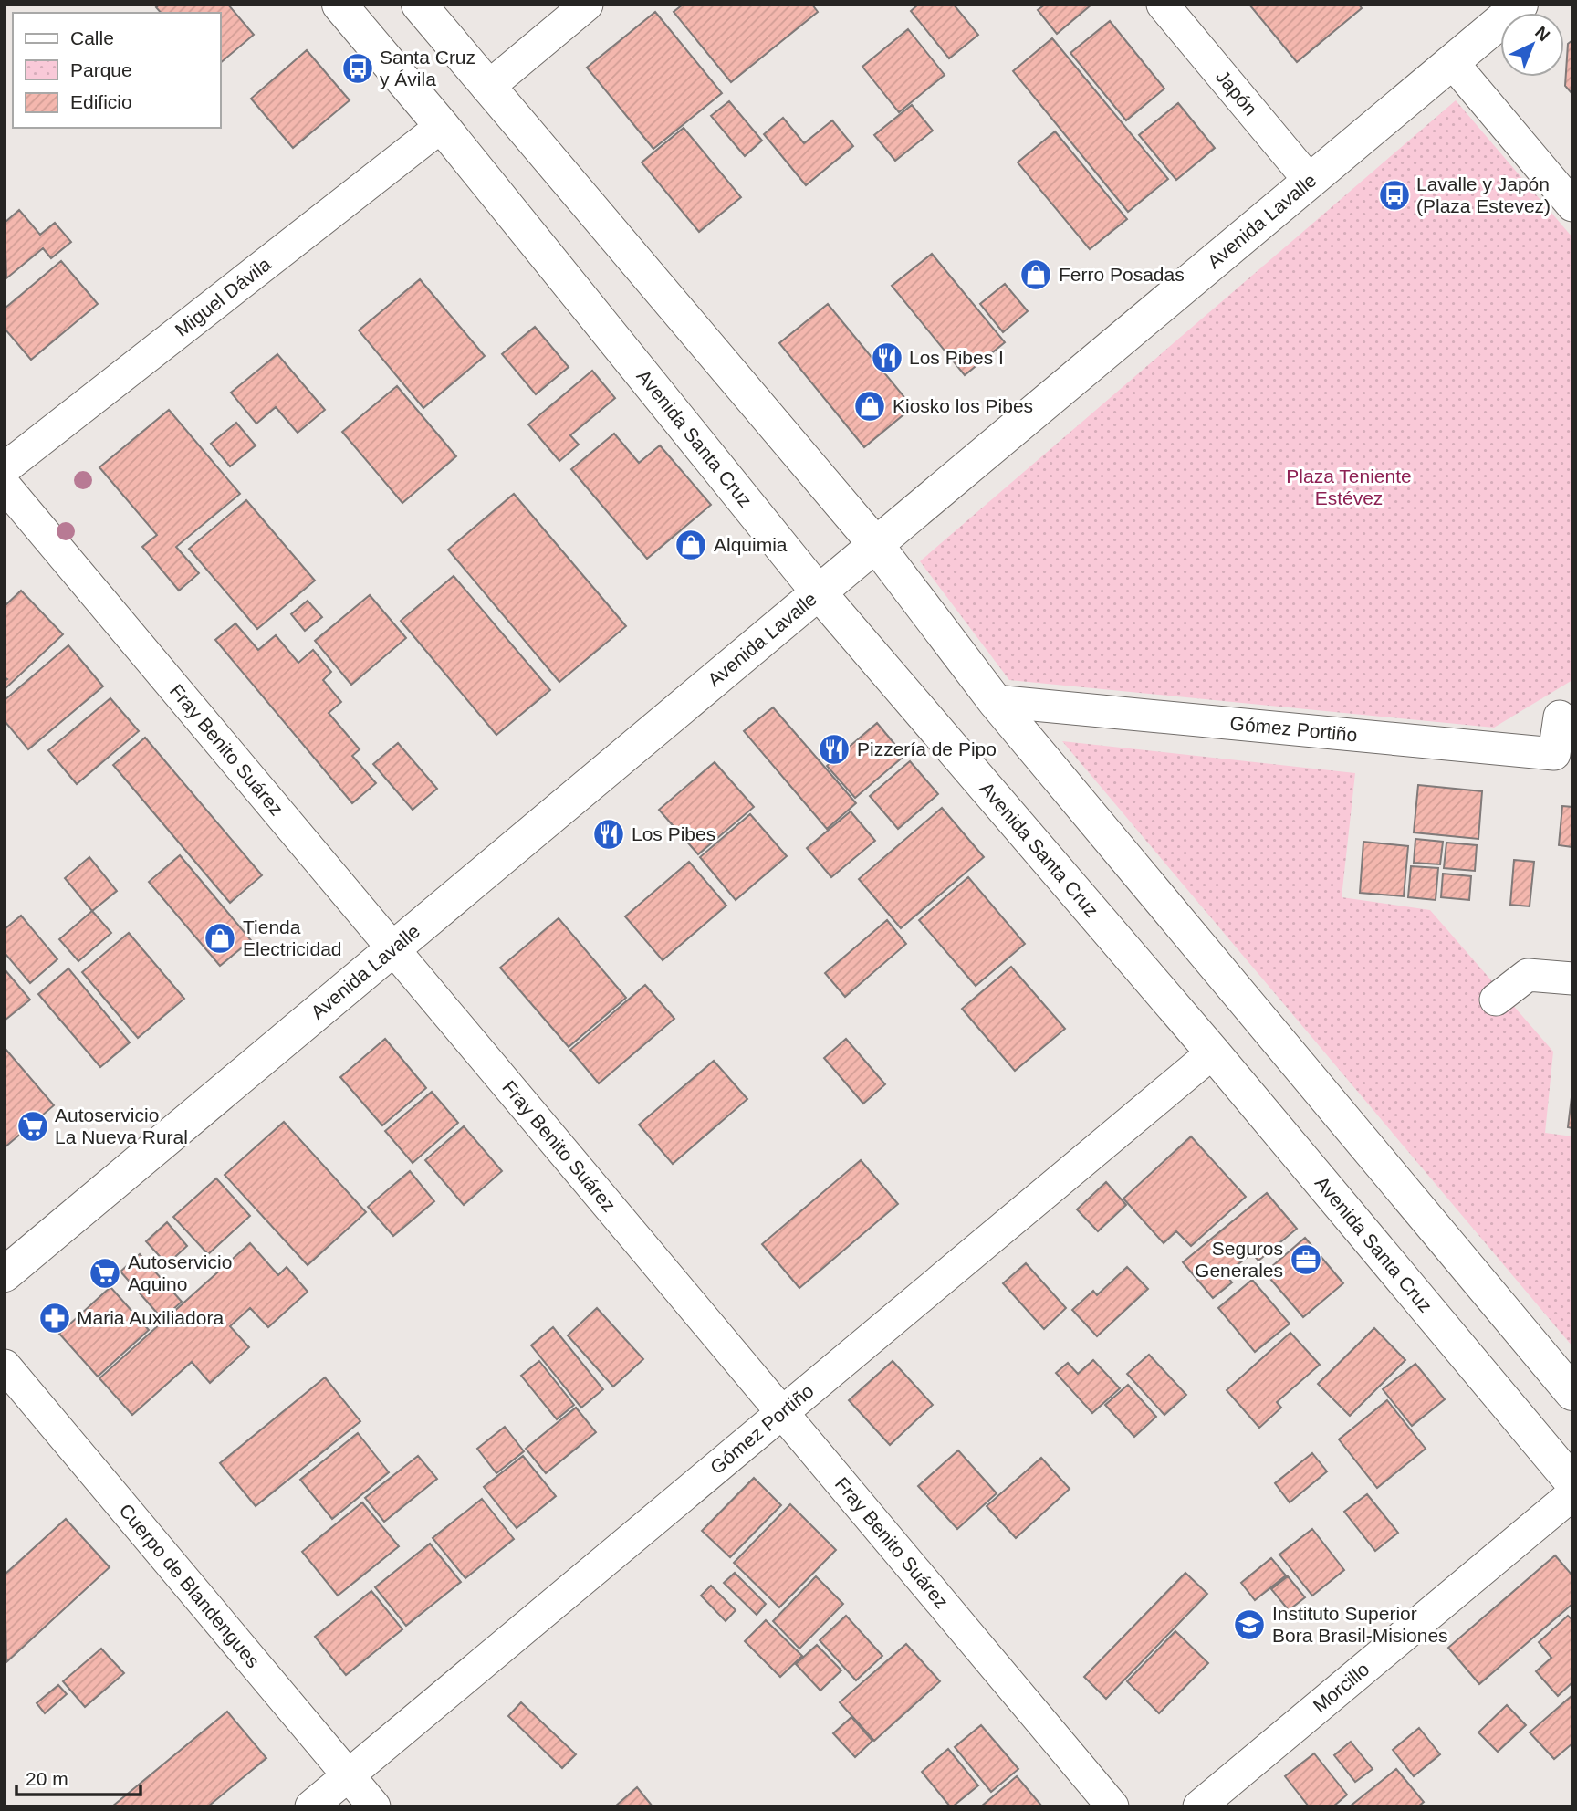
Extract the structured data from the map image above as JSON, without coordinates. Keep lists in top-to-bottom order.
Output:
{
  "streets": {
    "main road": ["Avenida Lavalle", "Avenida Santa Cruz"],
    "street": [
      "Japón",
      "Miguel Dávila",
      "Gómez Portiño",
      "Fray Benito Suárez",
      "Cuerpo de Blandengues",
      "Morcillo"
    ]
  },
  "crossings": [
    ["Japón", "Avenida Lavalle"],
    ["Avenida Lavalle", "Avenida Santa Cruz"],
    ["Avenida Lavalle", "Fray Benito Suárez"],
    ["Miguel Dávila", "Avenida Santa Cruz"],
    ["Avenida Santa Cruz", "Gómez Portiño"],
    ["Gómez Portiño", "Fray Benito Suárez"],
    ["Gómez Portiño", "Cuerpo de Blandengues"]
  ],
  "parks": ["Plaza Teniente Estévez"],
  "places": {
    "bus stop": ["Santa Cruz y Ávila", "Lavalle y Japón (Plaza Estevez)"],
    "shop": [
      "Ferro Posadas",
      "Kiosko los Pibes",
      "Alquimia",
      "Tienda Electricidad"
    ],
    "restaurant": ["Los Pibes I", "Pizzería de Pipo", "Los Pibes"],
    "supermarket": ["Autoservicio La Nueva Rural", "Autoservicio Aquino"],
    "office": ["Seguros Generales"],
    "pharmacy": ["Maria Auxiliadora"],
    "school or university": ["Instituto Superior Bora Brasil-Misiones"]
  },
  "legend": ["Calle", "Parque", "Edificio"],
  "scale_bar": "20 m",
  "north": "top right"
}
